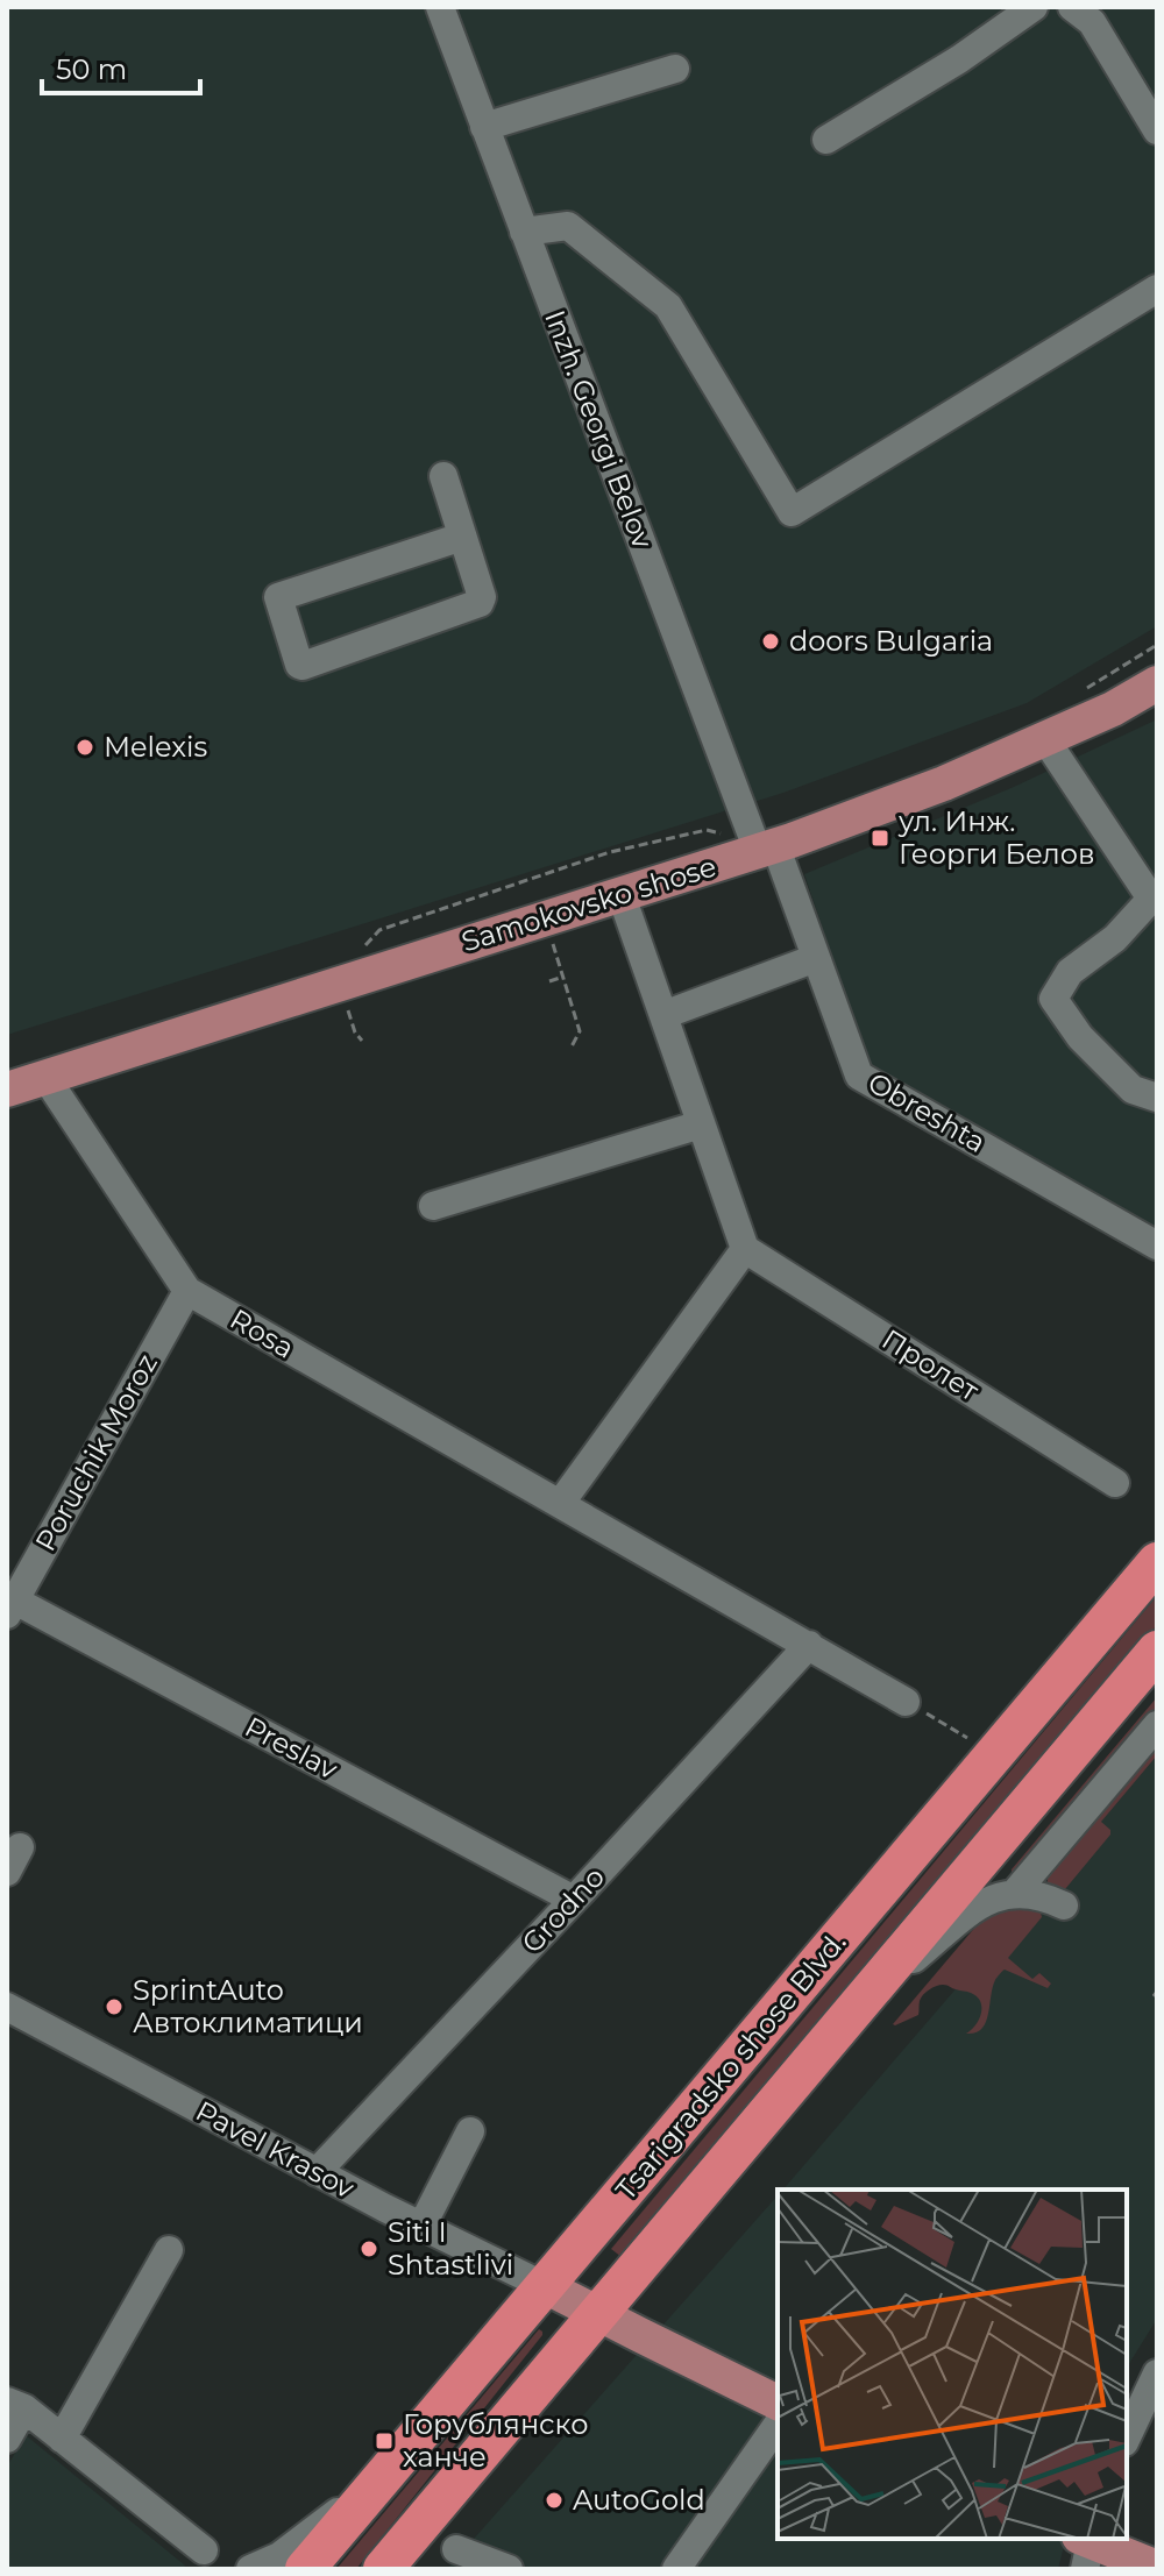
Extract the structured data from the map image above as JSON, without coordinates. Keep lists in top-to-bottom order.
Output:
{
  "streets": {
    "highway": ["Tsarigradsko shose Blvd."],
    "main road": ["Samokovsko shose"],
    "street": [
      "Inzh. Georgi Belov",
      "Obreshta",
      "Rosa",
      "Пролет",
      "Poruchik Moroz",
      "Preslav",
      "Grodno",
      "Pavel Krasov"
    ]
  },
  "crossings": [
    ["Inzh. Georgi Belov", "Samokovsko shose"],
    ["Inzh. Georgi Belov", "Obreshta"],
    ["Samokovsko shose", "Obreshta"],
    ["Samokovsko shose", "Rosa"],
    ["Rosa", "Poruchik Moroz"],
    ["Rosa", "Grodno"],
    ["Poruchik Moroz", "Preslav"],
    ["Preslav", "Grodno"],
    ["Grodno", "Pavel Krasov"],
    ["Tsarigradsko shose Blvd.", "Pavel Krasov"]
  ],
  "places": {
    "other": [
      "doors Bulgaria",
      "Мelexis",
      "SprintAuto Автоклиматици",
      "Siti I Shtastlivi",
      "AutoGold"
    ],
    "transit": ["ул. Инж. Георги Белов", "Горублянско ханче"]
  },
  "scale_bar": "50 m"
}
